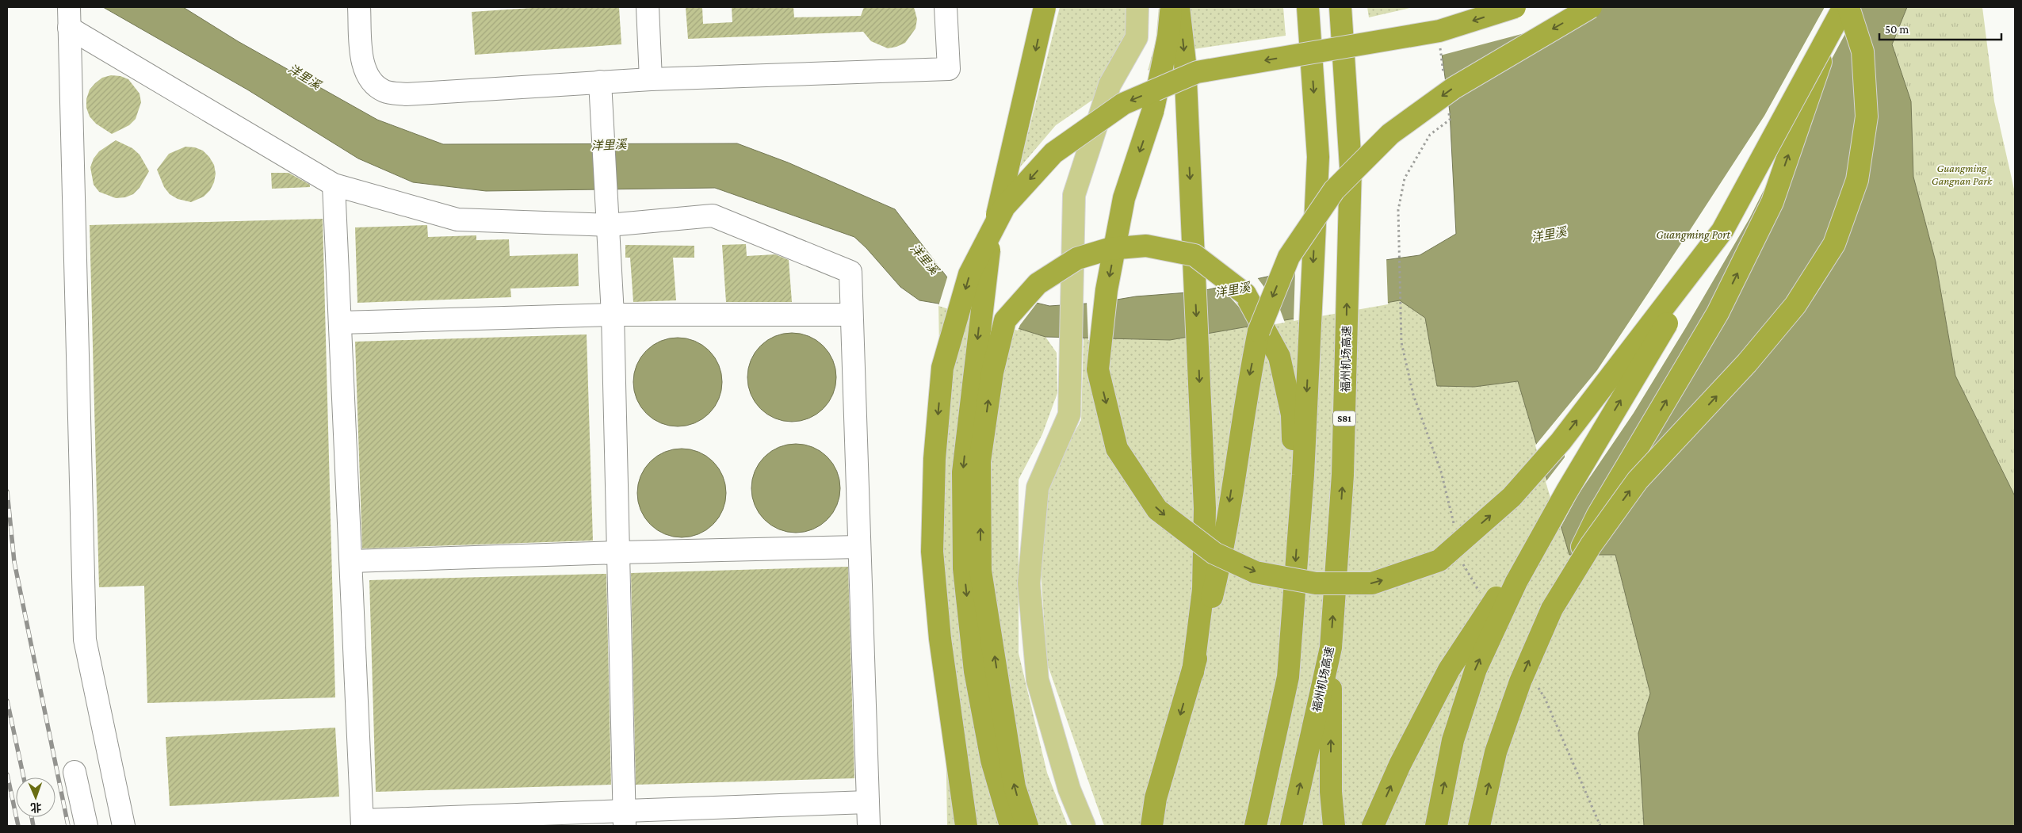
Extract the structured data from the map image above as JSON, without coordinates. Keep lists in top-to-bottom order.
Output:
{
  "streets": {
    "highway": ["福州机场高速", "S81"]
  },
  "water": ["洋里溪", "Guangming Port"],
  "parks": ["Guangming Gangnan Park"],
  "scale_bar": "50 m",
  "north": "bottom"
}
